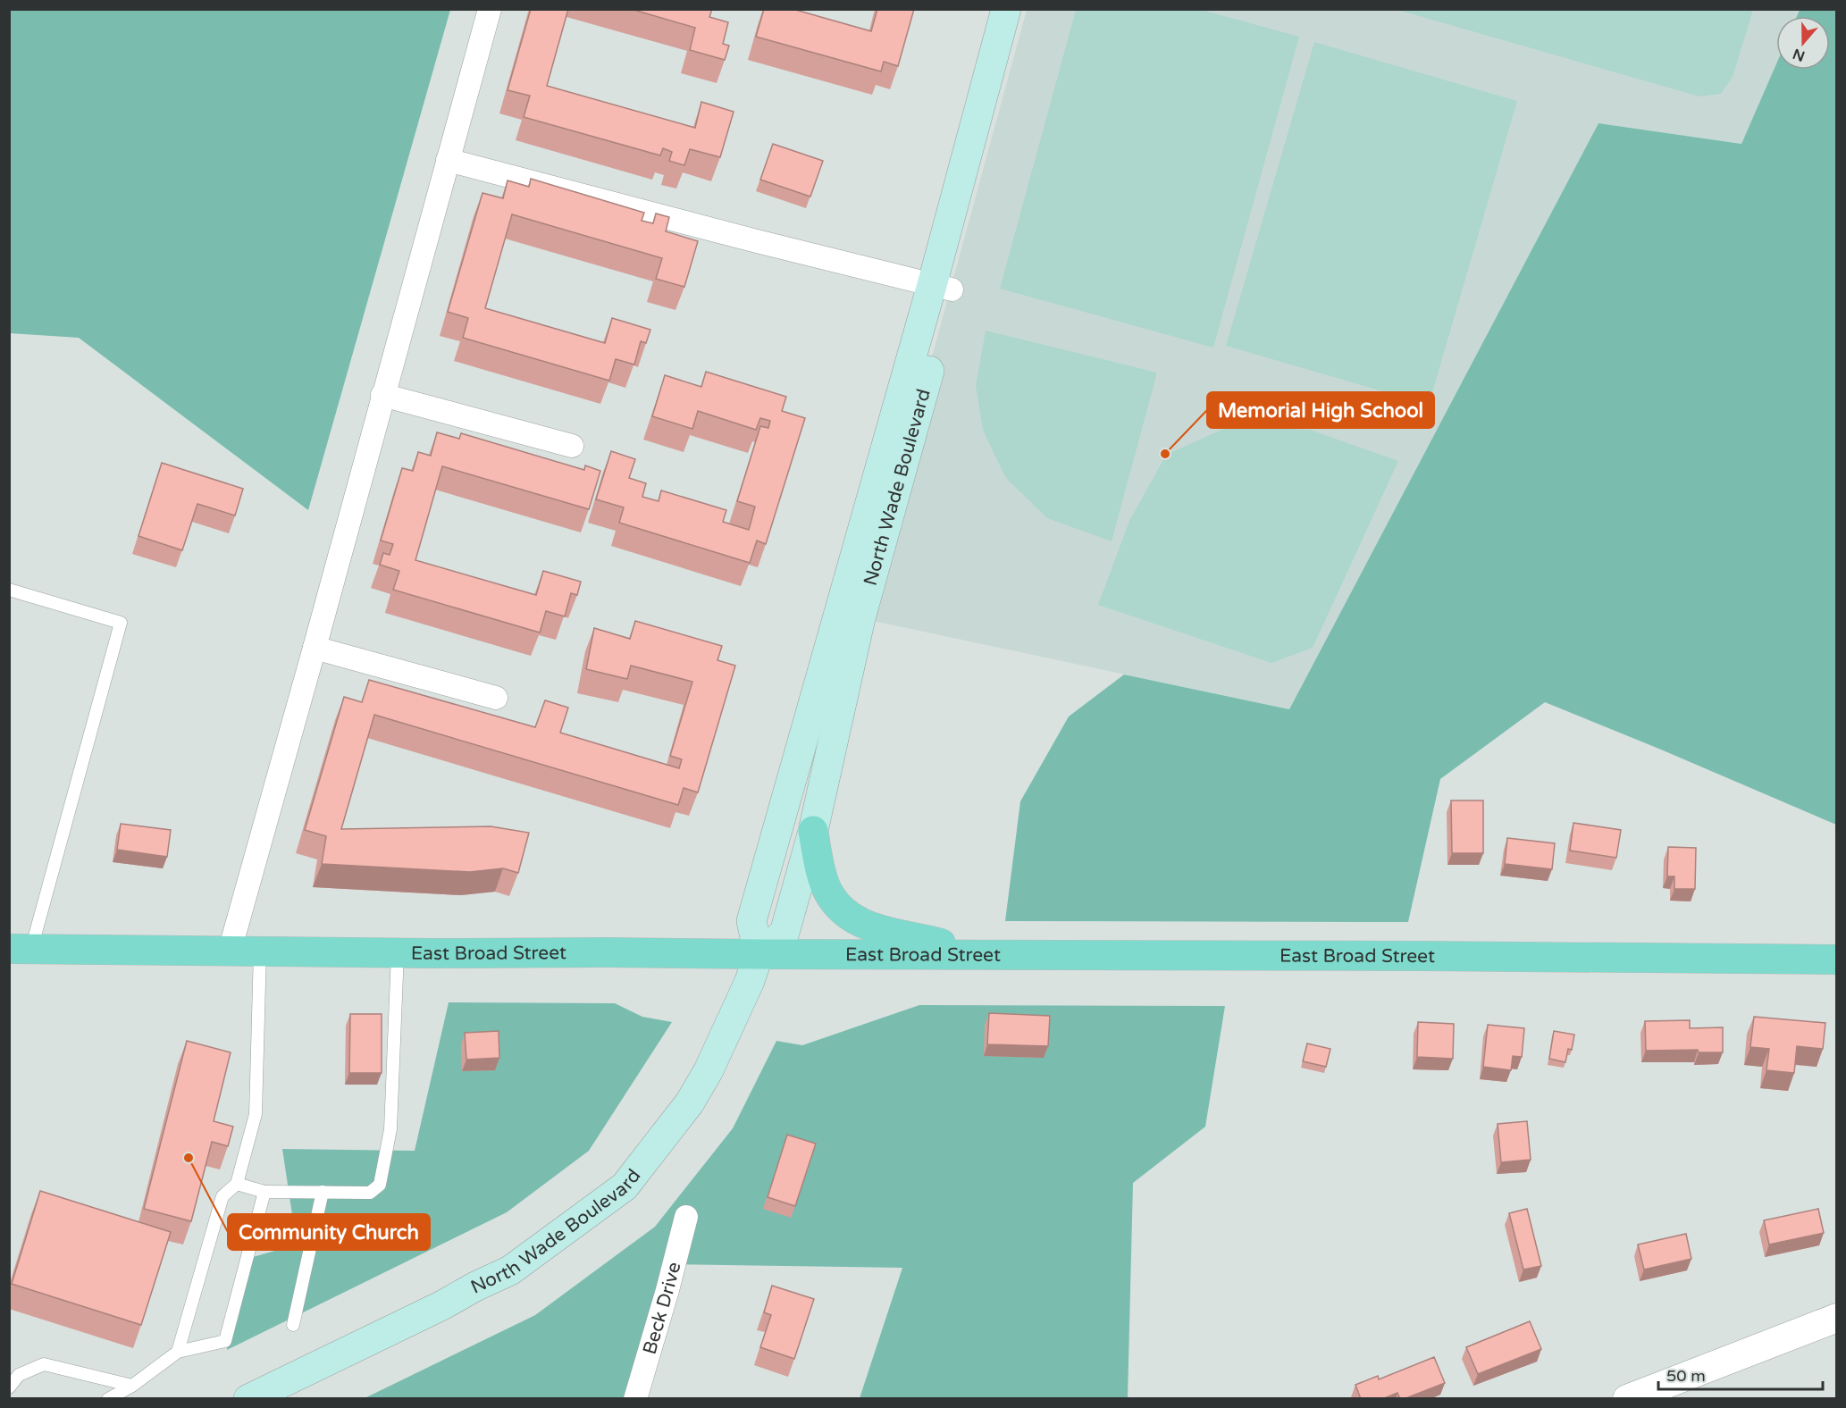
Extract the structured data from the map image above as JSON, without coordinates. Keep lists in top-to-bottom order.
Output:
{
  "streets": {
    "main road": ["North Wade Boulevard", "East Broad Street"],
    "street": ["Beck Drive"]
  },
  "crossings": [
    ["North Wade Boulevard", "East Broad Street"]
  ],
  "places": ["Memorial High School", "Community Church"],
  "scale_bar": "50 m",
  "north": "bottom"
}
